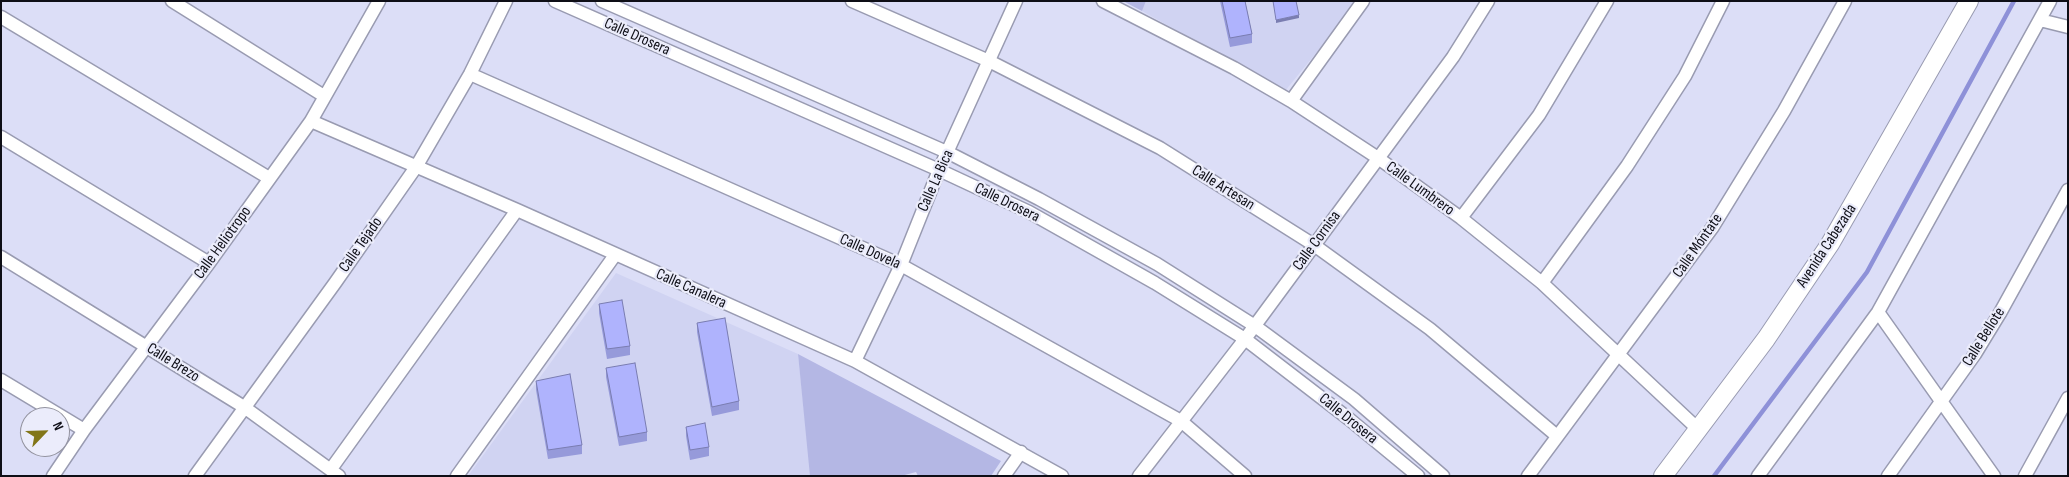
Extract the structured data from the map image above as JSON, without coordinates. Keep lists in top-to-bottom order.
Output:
{
  "streets": {
    "main road": ["Avenida Cabezada"],
    "street": [
      "Calle Drosera",
      "Calle La Bica",
      "Calle Artesan",
      "Calle Lumbrero",
      "Calle Cornisa",
      "Calle Heliotropo",
      "Calle Tejado",
      "Calle Móntate",
      "Calle Dovela",
      "Calle Canalera",
      "Calle Bellote",
      "Calle Brezo"
    ]
  },
  "crossings": [
    ["Calle Drosera", "Calle La Bica"],
    ["Calle Drosera", "Calle Cornisa"],
    ["Calle La Bica", "Calle Artesan"],
    ["Calle La Bica", "Calle Dovela"],
    ["Calle La Bica", "Calle Canalera"],
    ["Calle Artesan", "Calle Cornisa"],
    ["Calle Artesan", "Calle Móntate"],
    ["Calle Lumbrero", "Calle Cornisa"],
    ["Calle Lumbrero", "Calle Móntate"],
    ["Calle Lumbrero", "Avenida Cabezada"],
    ["Calle Cornisa", "Calle Dovela"],
    ["Calle Heliotropo", "Calle Canalera"],
    ["Calle Heliotropo", "Calle Brezo"],
    ["Calle Tejado", "Calle Dovela"],
    ["Calle Tejado", "Calle Canalera"],
    ["Calle Tejado", "Calle Brezo"]
  ],
  "north": "top right"
}
